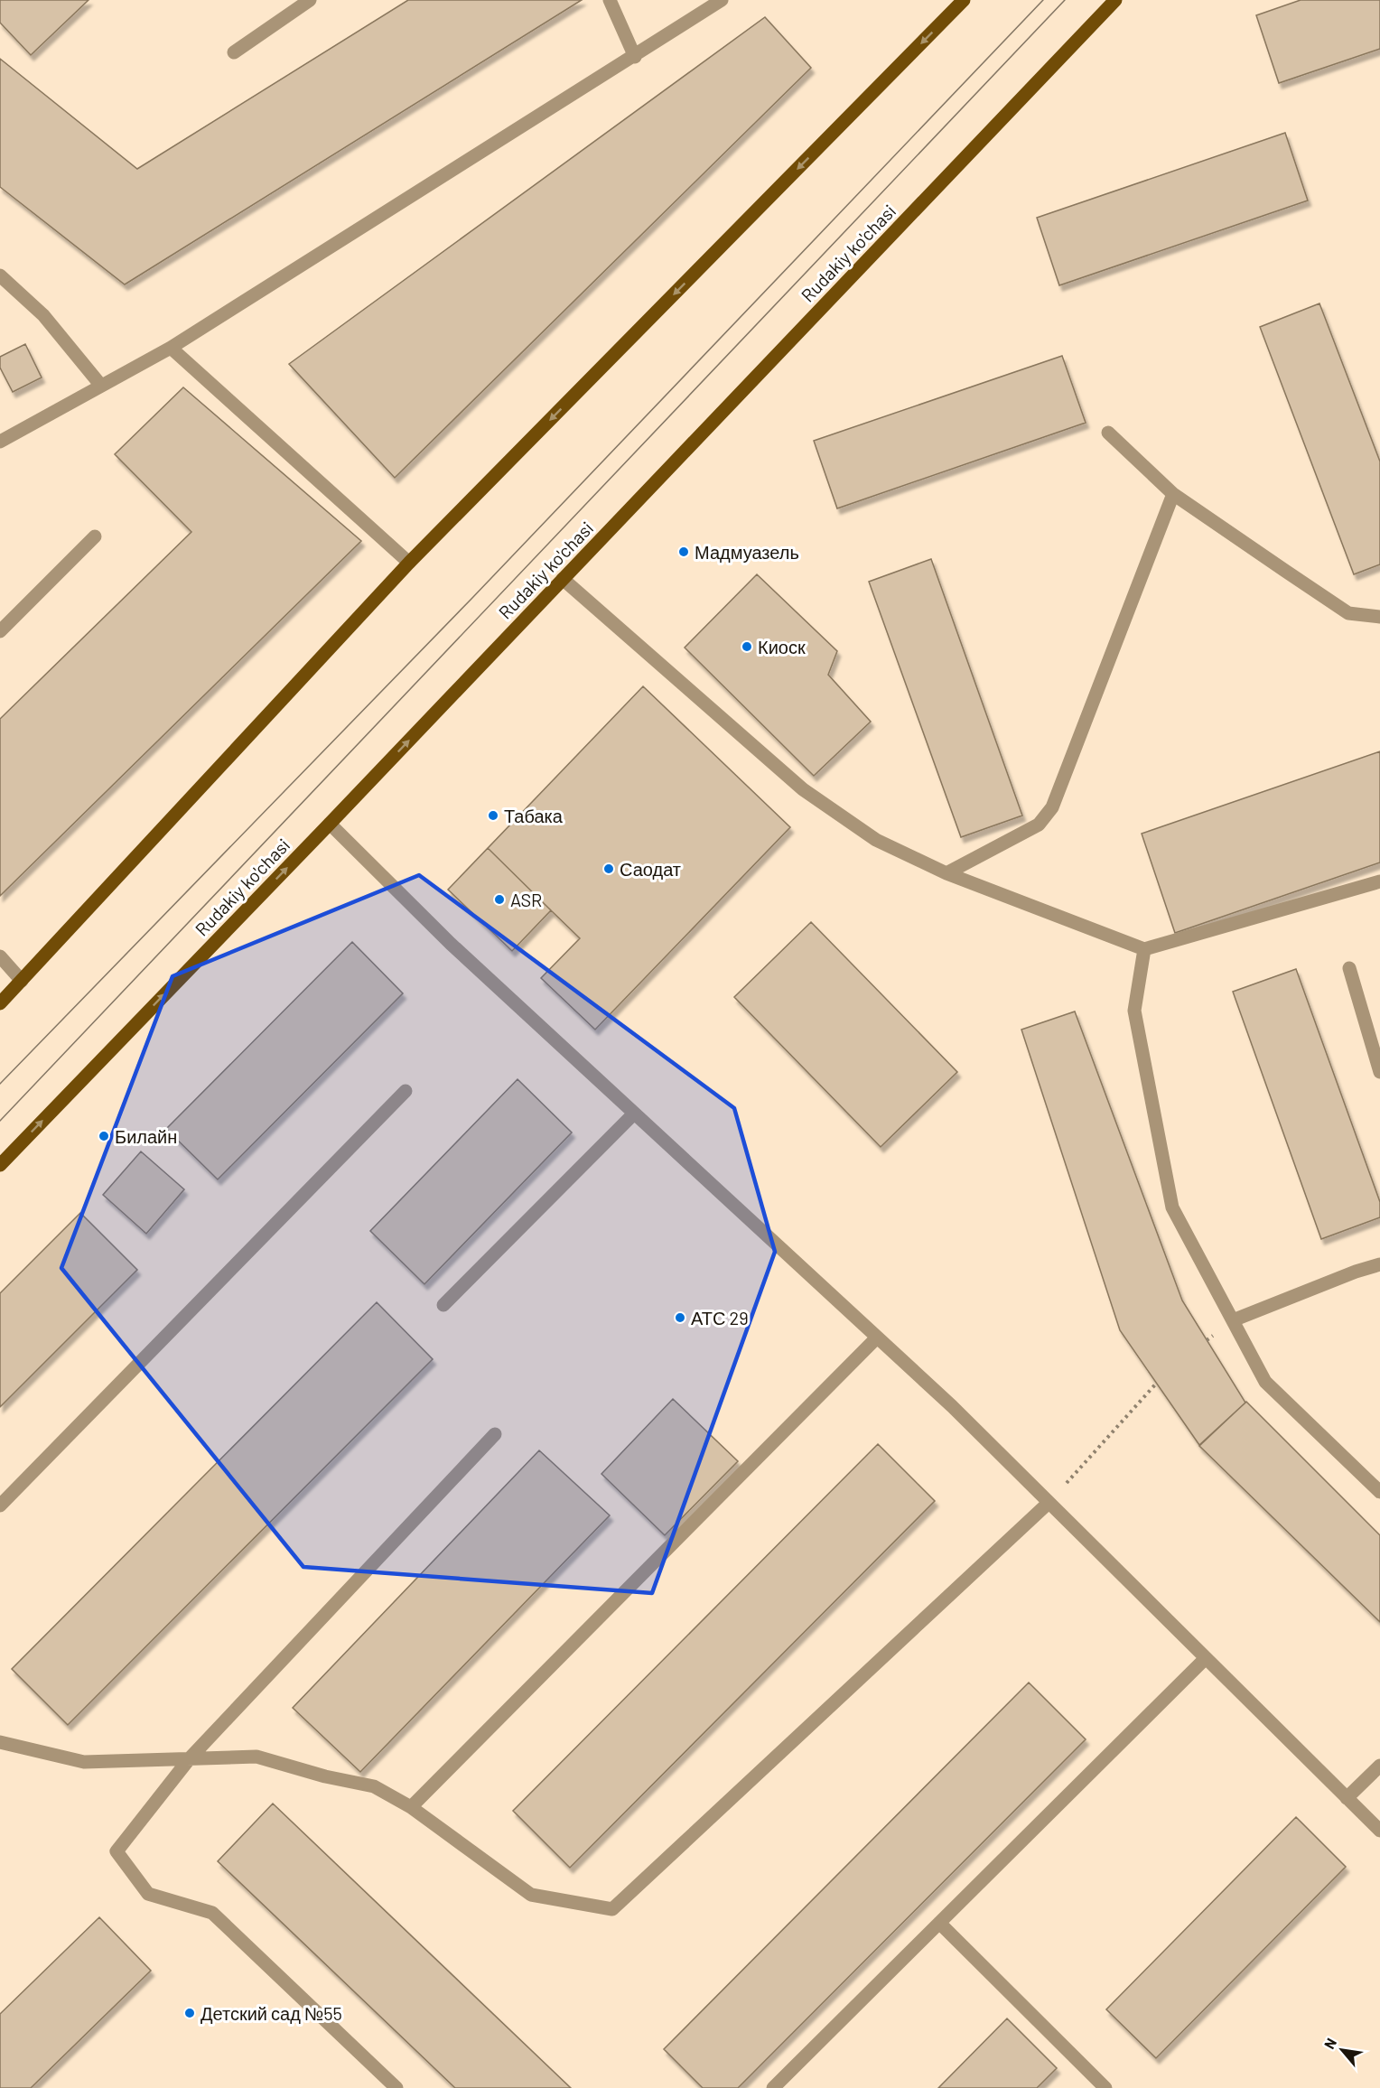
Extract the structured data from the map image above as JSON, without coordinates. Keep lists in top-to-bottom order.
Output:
{
  "streets": {
    "main road": ["Rudakiy ko'chasi"]
  },
  "places": [
    "Мадмуазель",
    "Киоск",
    "Табака",
    "Саодат",
    "ASR",
    "Билайн",
    "АТС 29",
    "Детский сад №55"
  ],
  "north": "top left"
}
